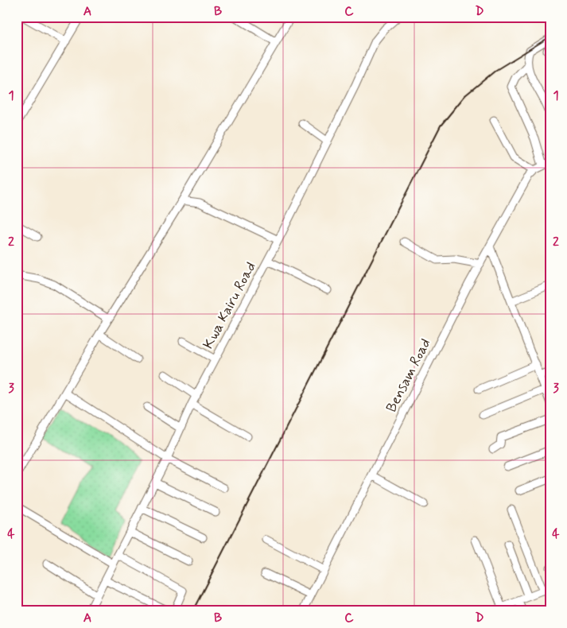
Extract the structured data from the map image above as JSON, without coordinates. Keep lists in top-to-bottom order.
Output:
{
  "streets": {
    "street": ["Kwa Kairu Road", "Bensam Road"]
  },
  "grid": {
    "columns": [
      "A",
      "B",
      "C",
      "D"
    ],
    "rows": [
      "1",
      "2",
      "3",
      "4"
    ]
  }
}
